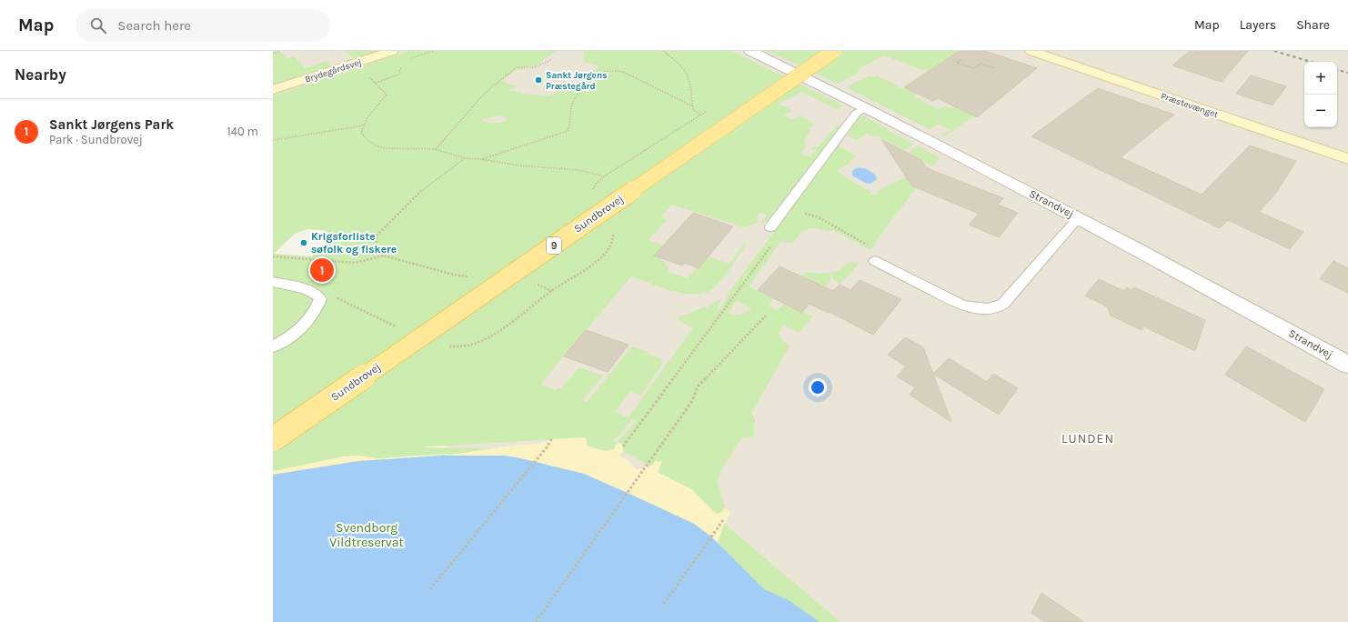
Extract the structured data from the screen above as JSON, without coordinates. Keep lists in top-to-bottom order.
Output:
{
  "streets": {
    "main road": ["Sundbrovej", "9"],
    "street": ["Brydegårdsvej", "Præstevænget", "Strandvej"]
  },
  "districts": ["LUNDEN"],
  "parks": ["Svendborg Vildtreservat"],
  "places": ["Sankt Jørgens Præstegård", "Krigsforliste søfolk og fiskere"],
  "page": {
    "header": "Map",
    "search": "Search here",
    "nav": ["Map", "Layers", "Share"],
    "heading": "Nearby",
    "map_buttons": ["+", "−"],
    "list": [
      {
        "mark": "1",
        "name": "Sankt Jørgens Park",
        "note": "Park · Sundbrovej",
        "value": "140 m"
      }
    ],
    "pins": "1"
  }
}
